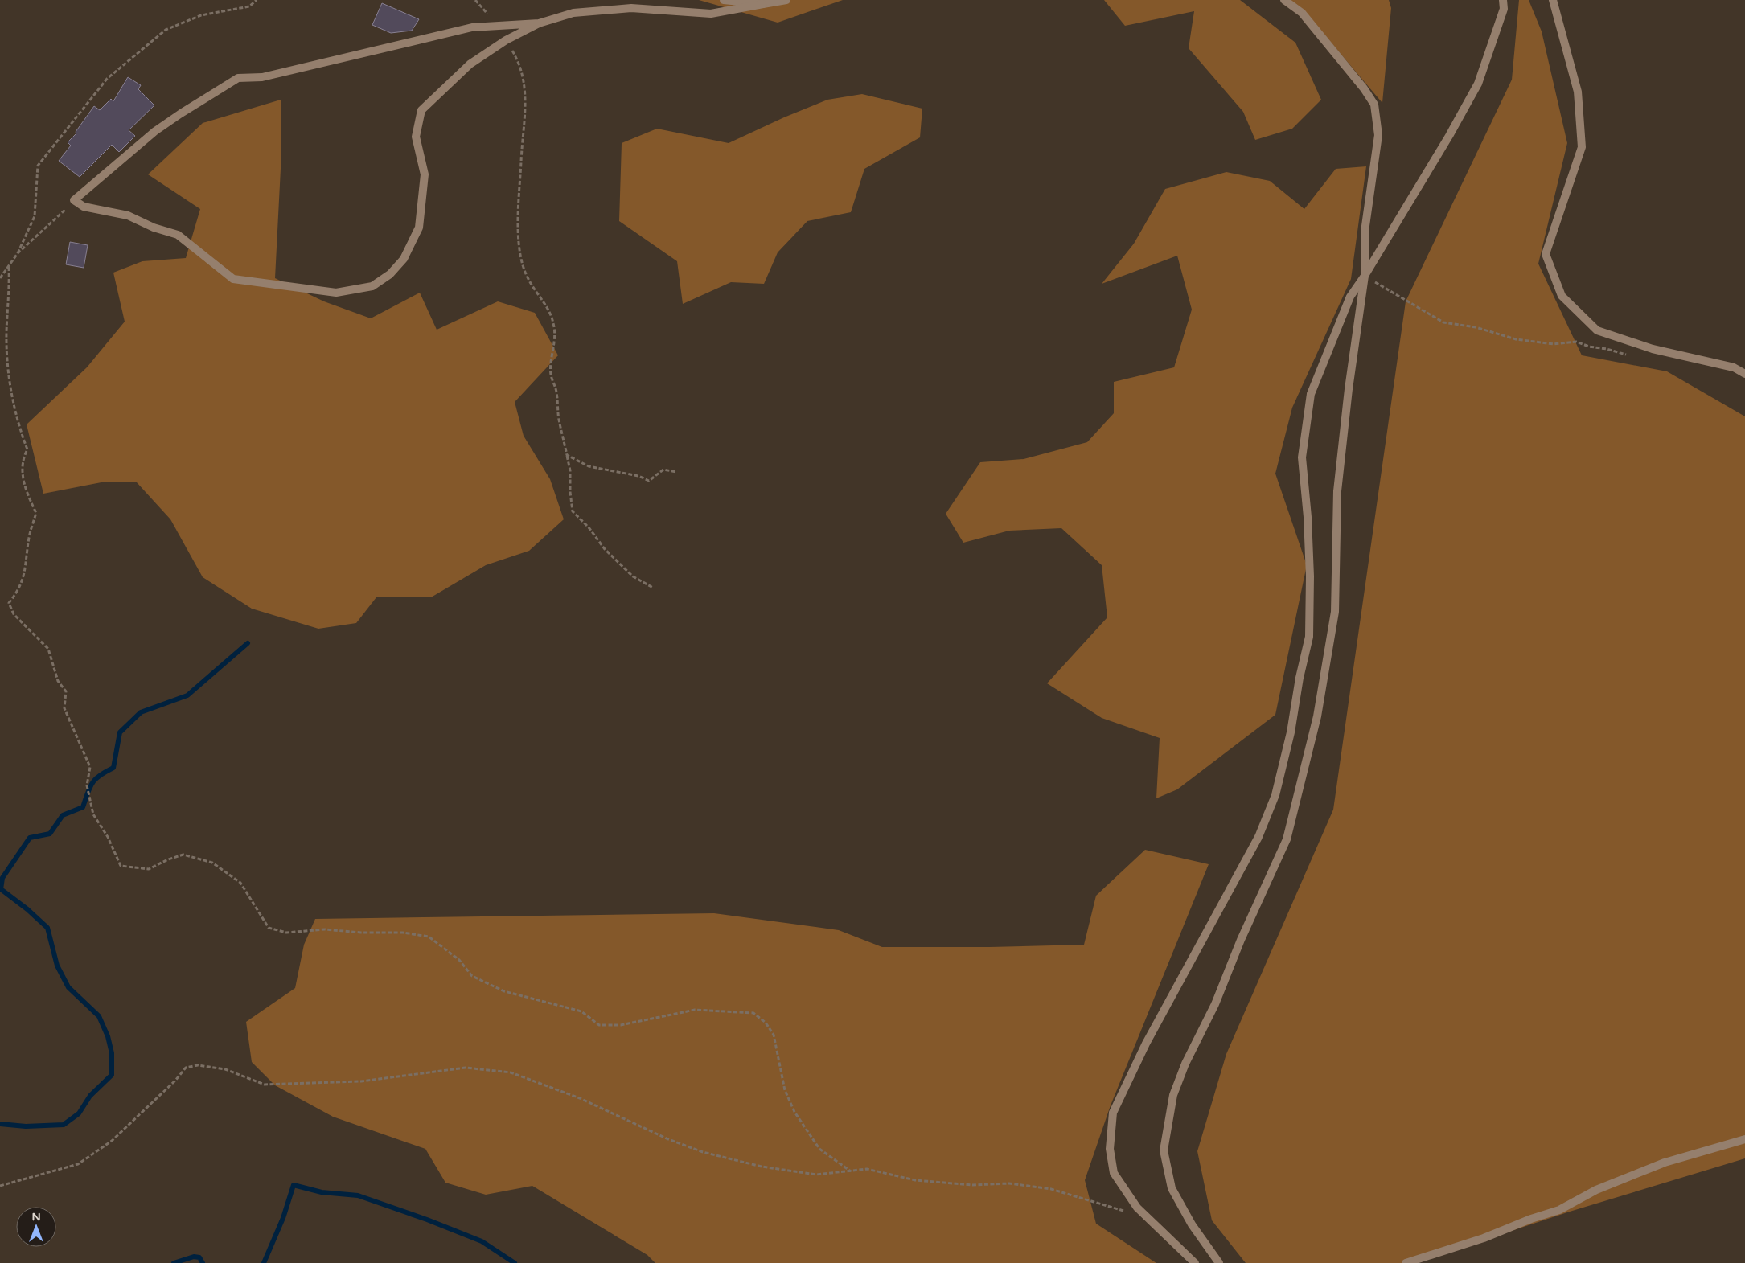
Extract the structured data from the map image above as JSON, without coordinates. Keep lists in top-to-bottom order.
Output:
{
  "north": "top"
}
